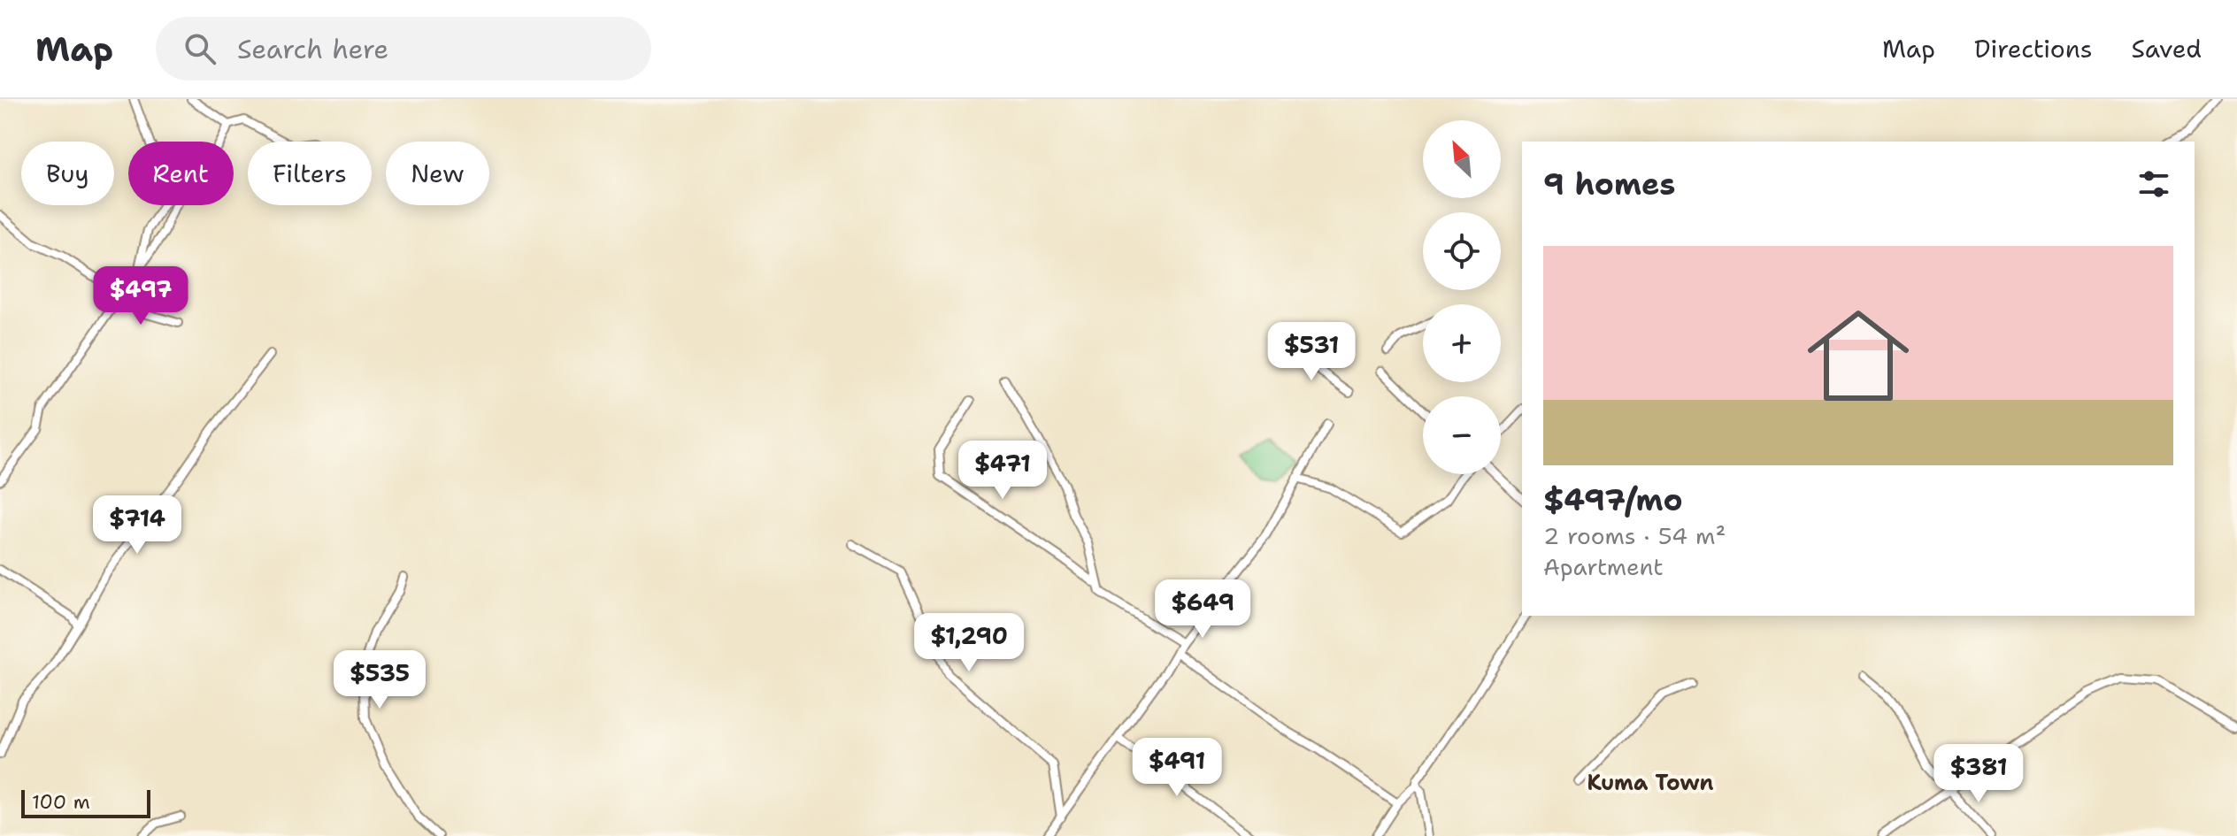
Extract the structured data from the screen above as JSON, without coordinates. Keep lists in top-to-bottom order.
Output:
{
  "districts": ["Kuma Town"],
  "scale_bar": "100 m",
  "north": "top left",
  "page": {
    "header": "Map",
    "search": "Search here",
    "nav": ["Map", "Directions", "Saved"],
    "map_buttons": ["+", "−"],
    "chip": [
      "Buy",
      "Rent",
      "Filters",
      "New"
    ],
    "heading": "9 homes",
    "list": [
      {
        "name": "$497/mo",
        "note": "2 rooms · 54 m² · Apartment"
      }
    ],
    "price": [
      "$497",
      "$531",
      "$471",
      "$714",
      "$649",
      "$1,290",
      "$535",
      "$491",
      "$381"
    ],
    "scale": "100 m"
  }
}
